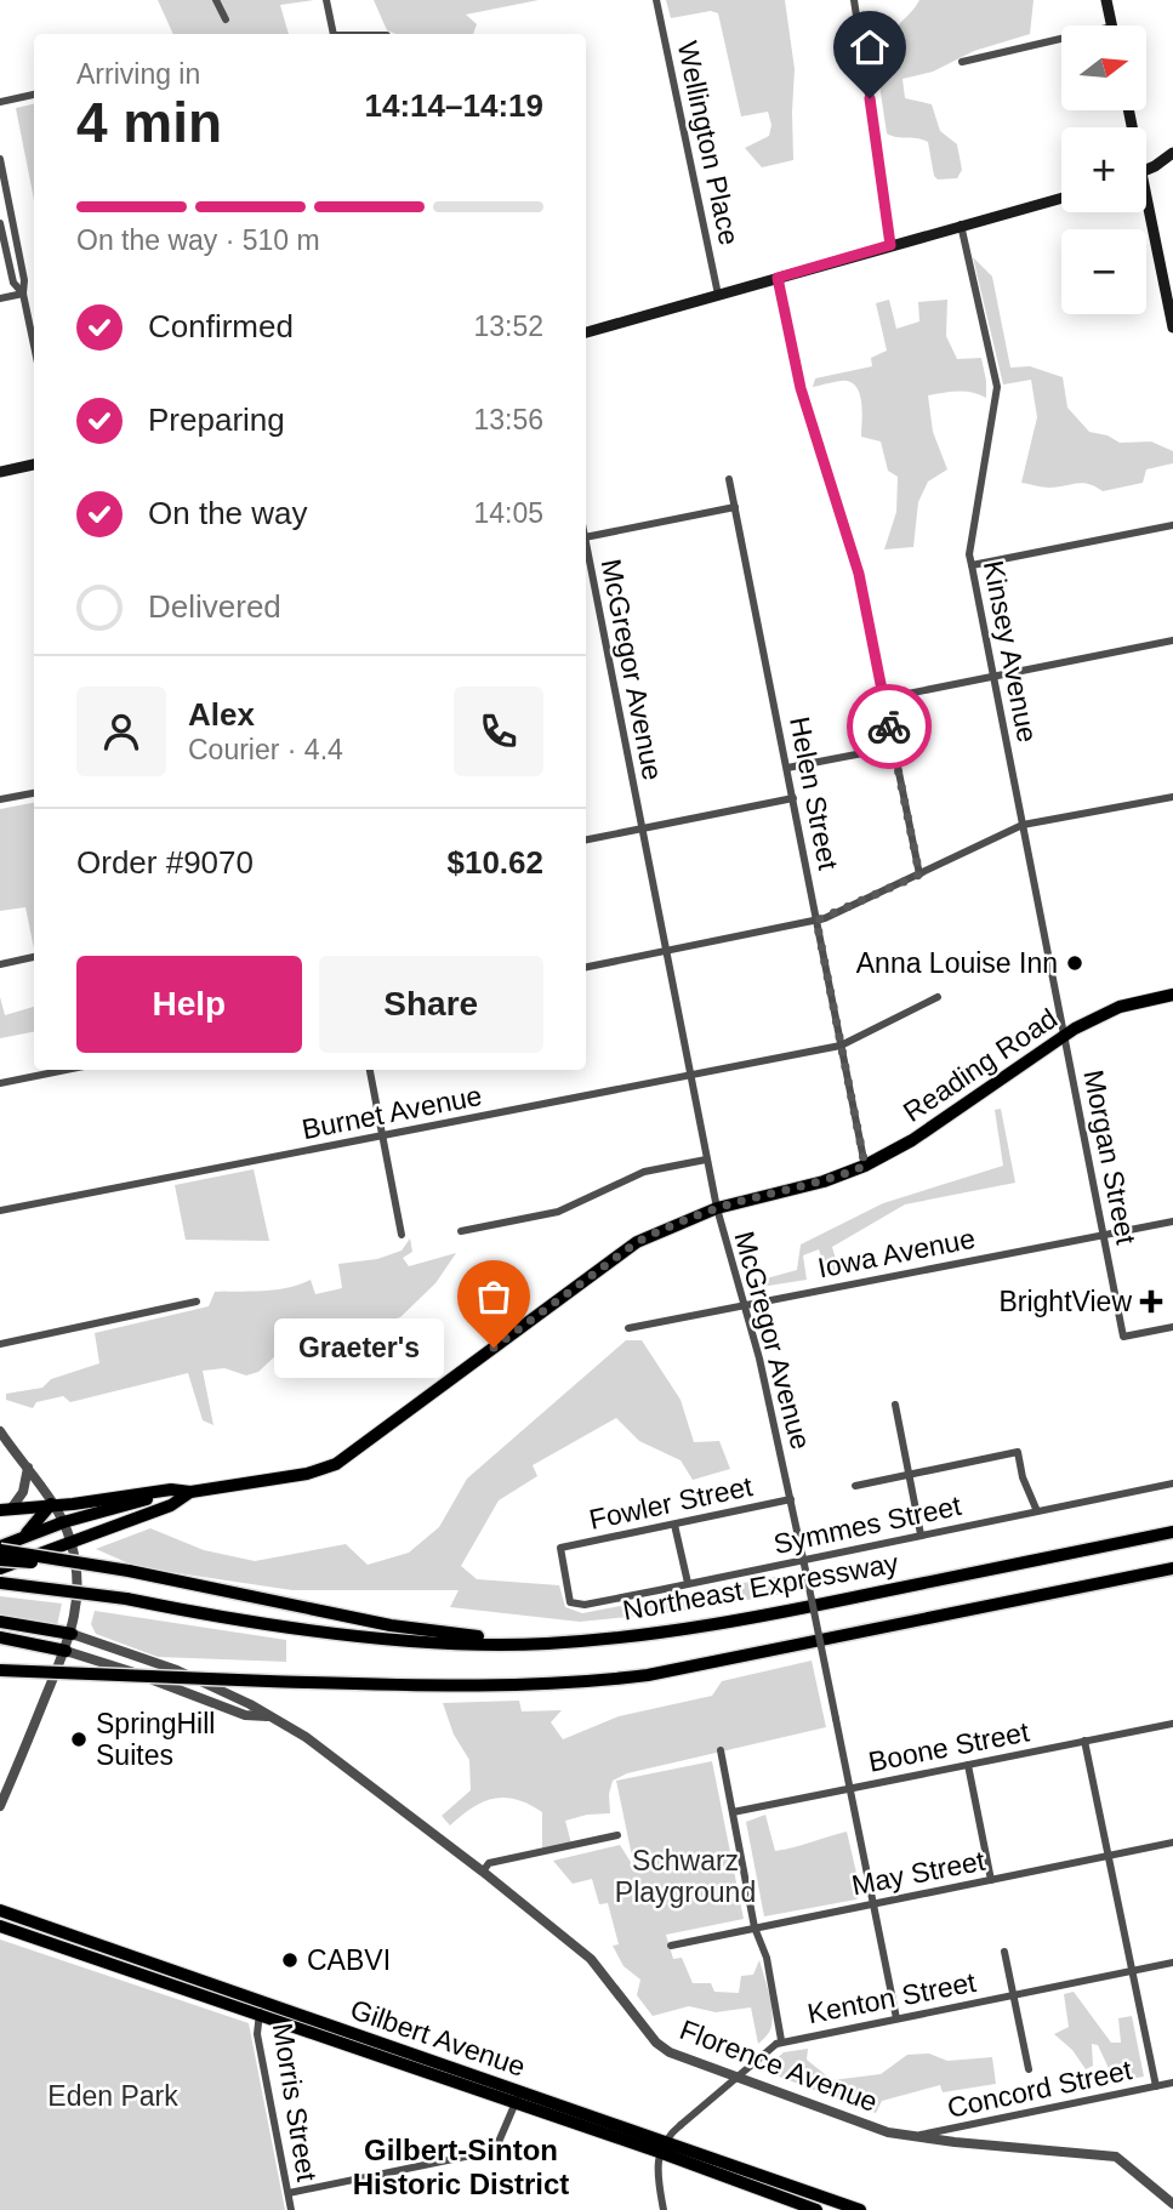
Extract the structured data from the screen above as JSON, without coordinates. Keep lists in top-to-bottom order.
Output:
{
  "streets": {
    "highway": ["Northeast Expressway"],
    "main road": ["Reading Road", "Gilbert Avenue"],
    "street": [
      "Wellington Place",
      "Kinsey Avenue",
      "McGregor Avenue",
      "Helen Street",
      "Burnet Avenue",
      "Morgan Street",
      "Iowa Avenue",
      "Fowler Street",
      "Symmes Street",
      "Boone Street",
      "May Street",
      "Kenton Street",
      "Florence Avenue",
      "Concord Street",
      "Morris Street"
    ]
  },
  "crossings": [
    ["Kinsey Avenue", "Reading Road"],
    ["Kinsey Avenue", "Morgan Street"],
    ["McGregor Avenue", "Reading Road"],
    ["McGregor Avenue", "Burnet Avenue"],
    ["McGregor Avenue", "Iowa Avenue"],
    ["McGregor Avenue", "Fowler Street"],
    ["McGregor Avenue", "Symmes Street"],
    ["McGregor Avenue", "Boone Street"],
    ["McGregor Avenue", "May Street"],
    ["McGregor Avenue", "Kenton Street"],
    ["Helen Street", "Reading Road"],
    ["Helen Street", "Burnet Avenue"],
    ["Reading Road", "Morgan Street"],
    ["Morgan Street", "Iowa Avenue"],
    ["Fowler Street", "Symmes Street"],
    ["Kenton Street", "Gilbert Avenue"],
    ["Gilbert Avenue", "Morris Street"],
    ["Florence Avenue", "Concord Street"]
  ],
  "districts": ["Gilbert-Sinton Historic District"],
  "parks": ["Schwarz Playground", "Eden Park"],
  "places": {
    "other": [
      "Anna Louise Inn",
      "Graeter's",
      "SpringHill Suites",
      "CABVI"
    ],
    "health": ["BrightView"]
  },
  "north": "right",
  "page": {
    "map_buttons": ["+", "−"],
    "heading": ["4 min", "Arriving in", "14:14–14:19"],
    "panel": [
      "Alex",
      "Courier · 4.4",
      "Order #9070",
      "$10.62"
    ],
    "bar": "On the way · 510 m",
    "list": [
      ["Confirmed", "13:52"],
      ["Preparing", "13:56"],
      ["On the way", "14:05"],
      "Delivered"
    ],
    "buttons": ["Help", "Share"],
    "bubble": "Graeter's"
  }
}
